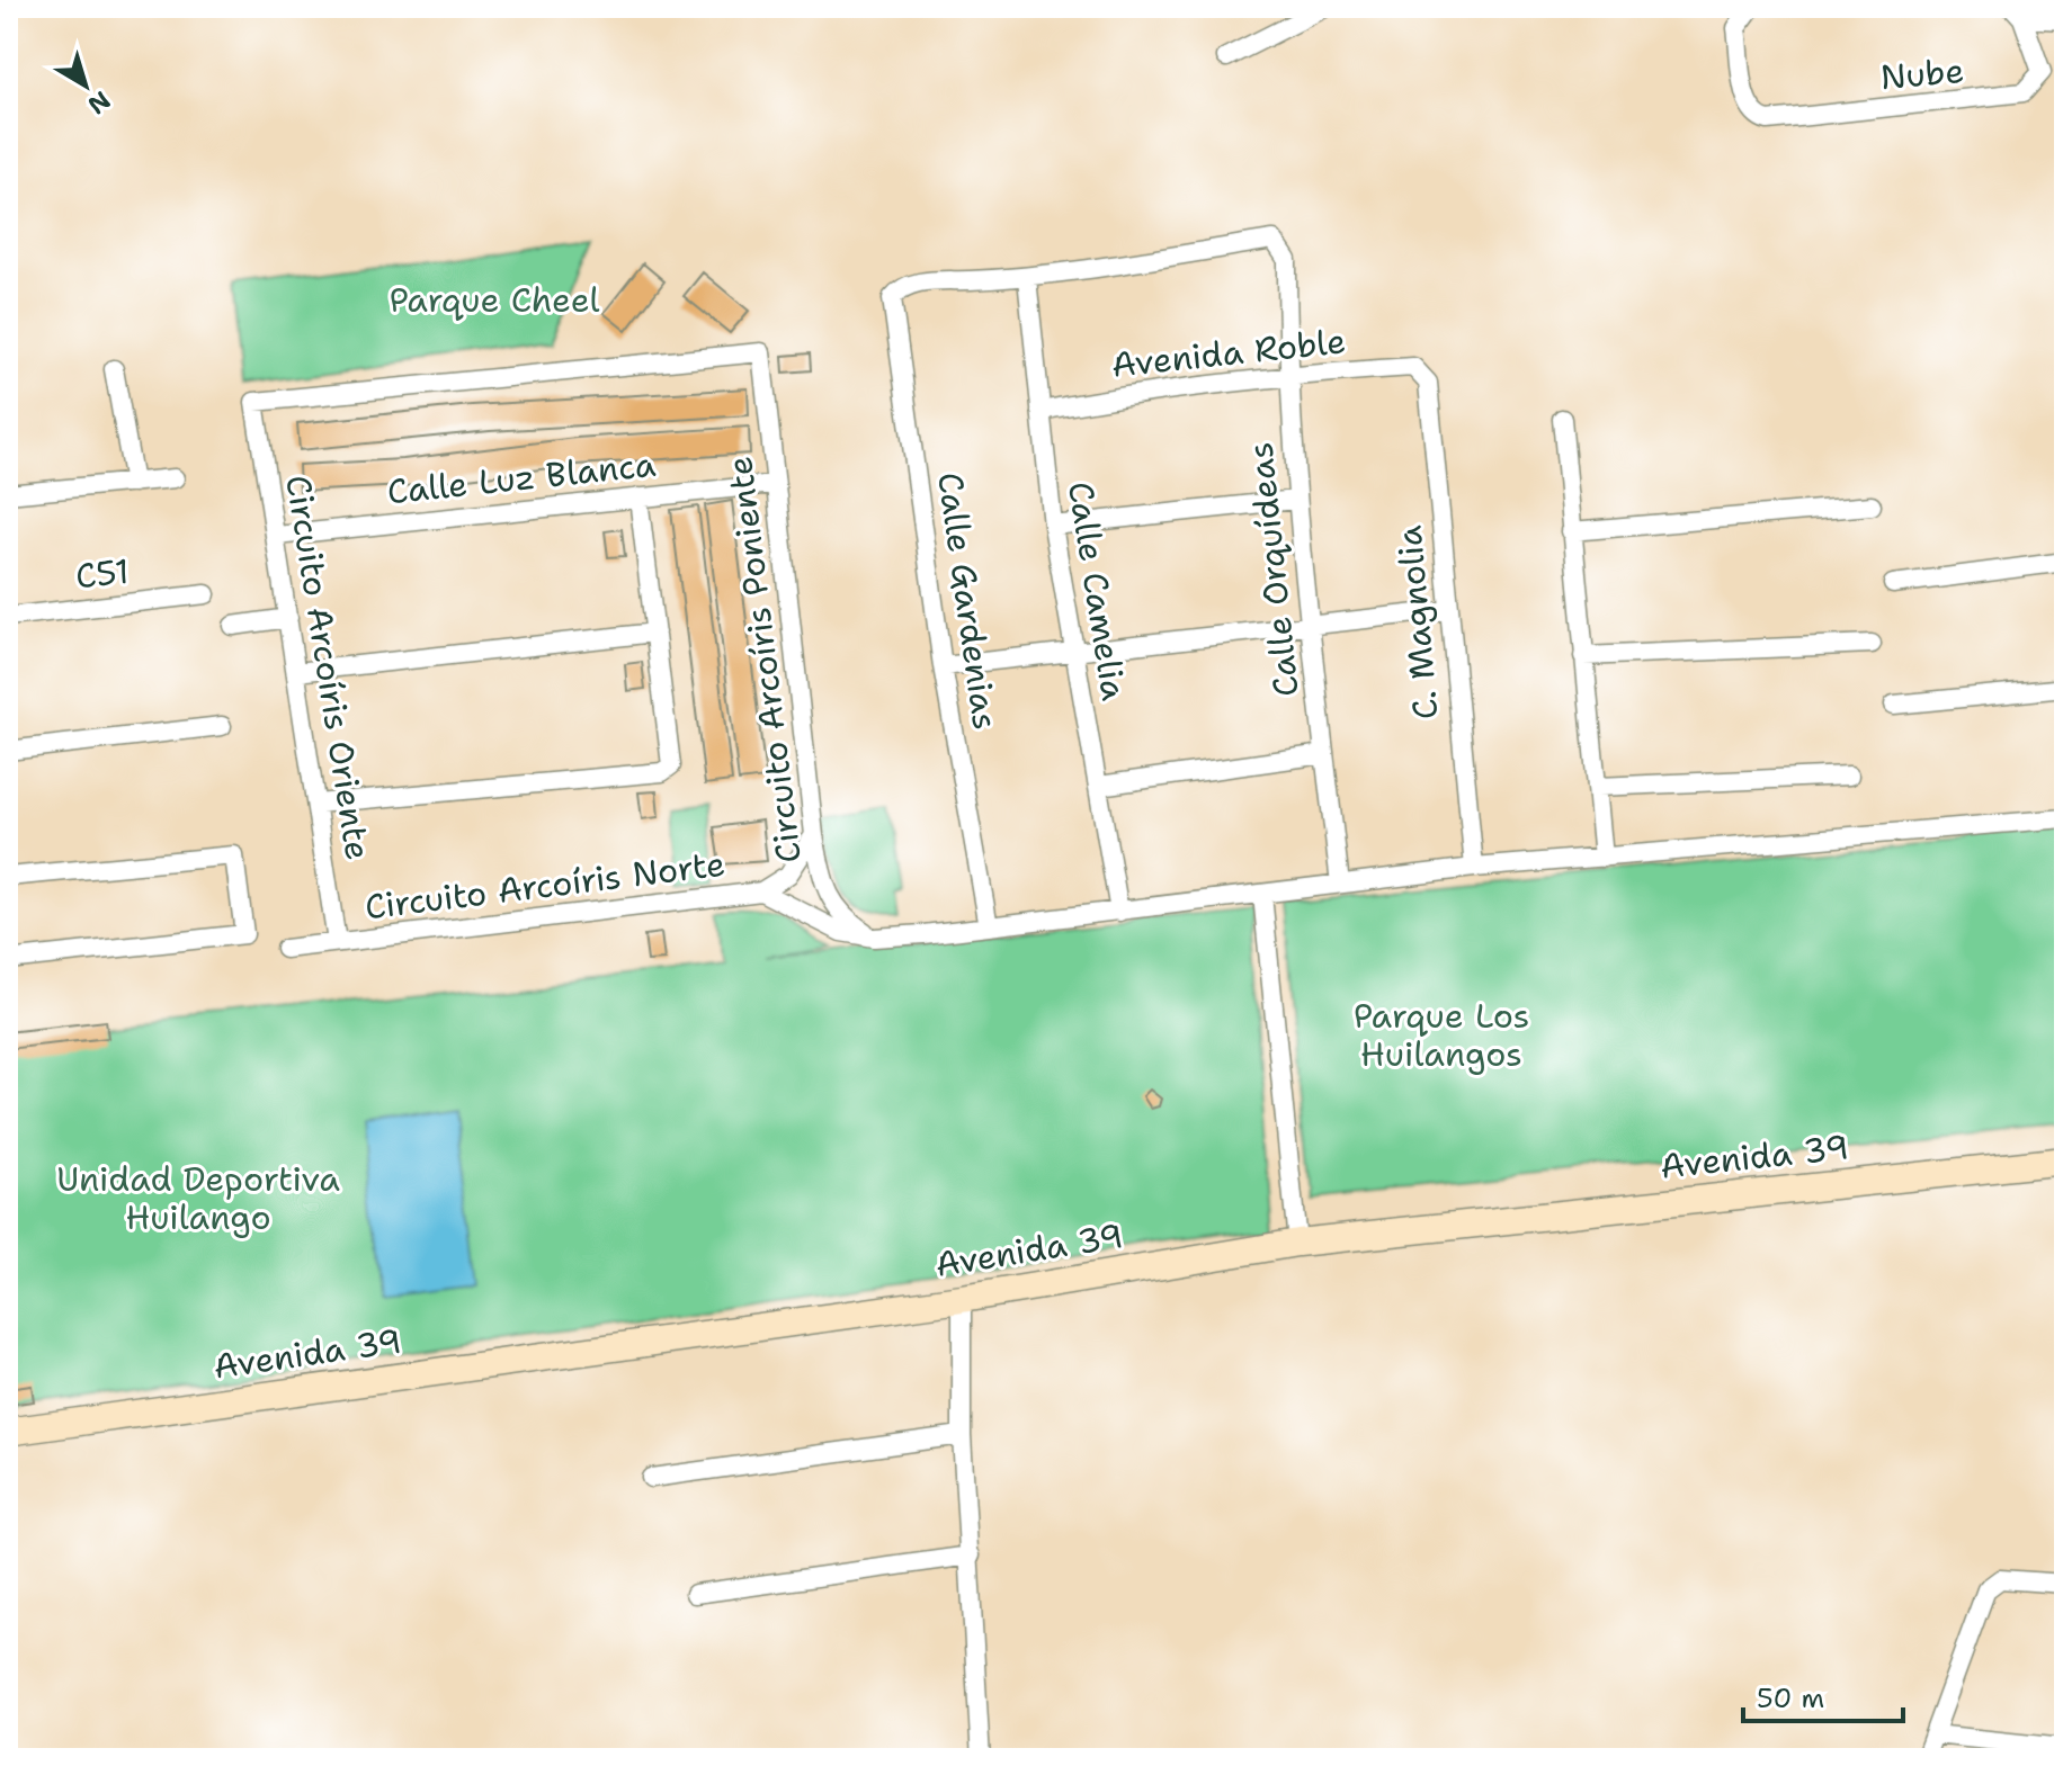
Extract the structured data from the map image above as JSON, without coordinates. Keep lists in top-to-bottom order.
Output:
{
  "streets": {
    "street": [
      "Nube",
      "Avenida Roble",
      "Calle Luz Blanca",
      "Calle Orquídeas",
      "C51",
      "Calle Camelia",
      "Calle Gardenias",
      "C. Magnolia",
      "Circuito Arcoíris Poniente",
      "Circuito Arcoíris Oriente",
      "Circuito Arcoíris Norte",
      "Avenida 39"
    ]
  },
  "crossings": [
    ["Avenida Roble", "Calle Orquídeas"],
    ["Avenida Roble", "Calle Camelia"],
    ["Avenida Roble", "C. Magnolia"],
    ["Calle Luz Blanca", "Circuito Arcoíris Poniente"],
    ["Calle Luz Blanca", "Circuito Arcoíris Oriente"],
    ["Calle Orquídeas", "Calle Camelia"],
    ["Calle Orquídeas", "Calle Gardenias"],
    ["Calle Camelia", "Calle Gardenias"],
    ["Circuito Arcoíris Poniente", "Circuito Arcoíris Oriente"],
    ["Circuito Arcoíris Poniente", "Circuito Arcoíris Norte"],
    ["Circuito Arcoíris Oriente", "Circuito Arcoíris Norte"]
  ],
  "parks": ["Parque Cheel", "Parque Los Huilangos", "Unidad Deportiva Huilango"],
  "scale_bar": "50 m",
  "north": "bottom right"
}
